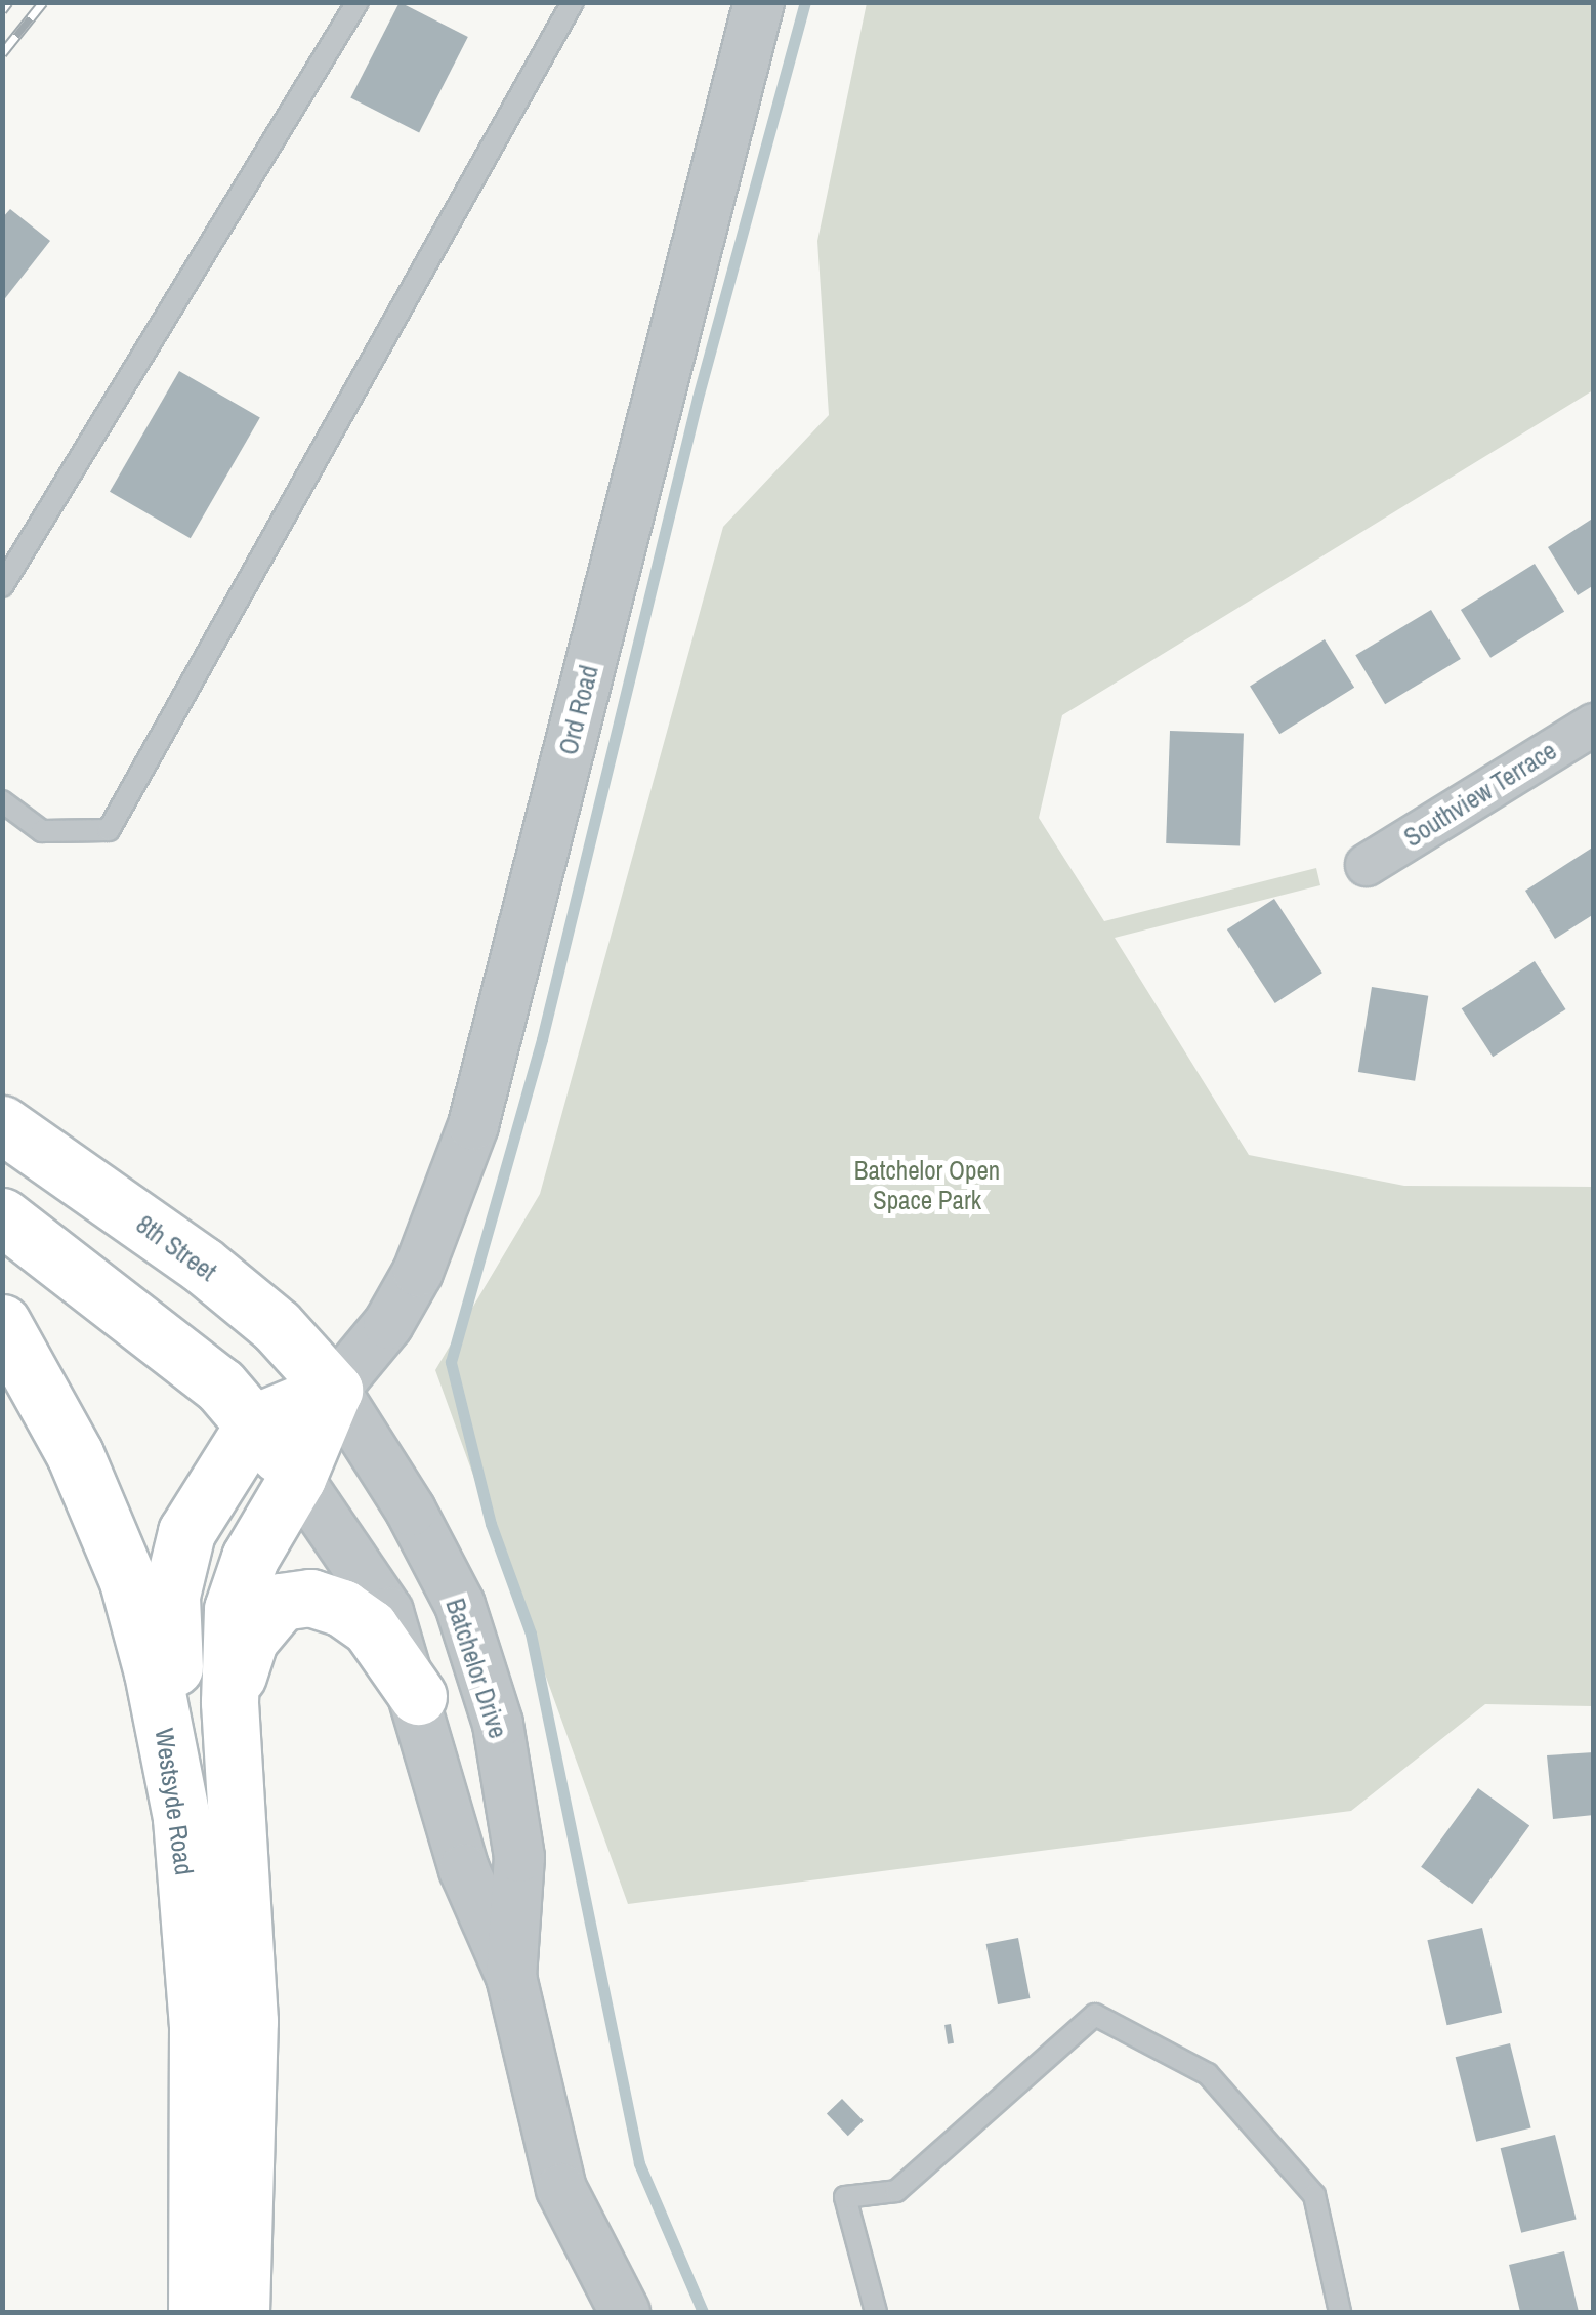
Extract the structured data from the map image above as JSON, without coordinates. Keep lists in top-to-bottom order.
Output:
{
  "streets": {
    "main road": ["8th Street", "Batchelor Drive", "Westsyde Road"],
    "street": ["Ord Road", "Southview Terrace"]
  },
  "crossings": [
    ["Ord Road", "8th Street"],
    ["Ord Road", "Batchelor Drive"],
    ["8th Street", "Batchelor Drive"]
  ],
  "parks": ["Batchelor Open Space Park"]
}
